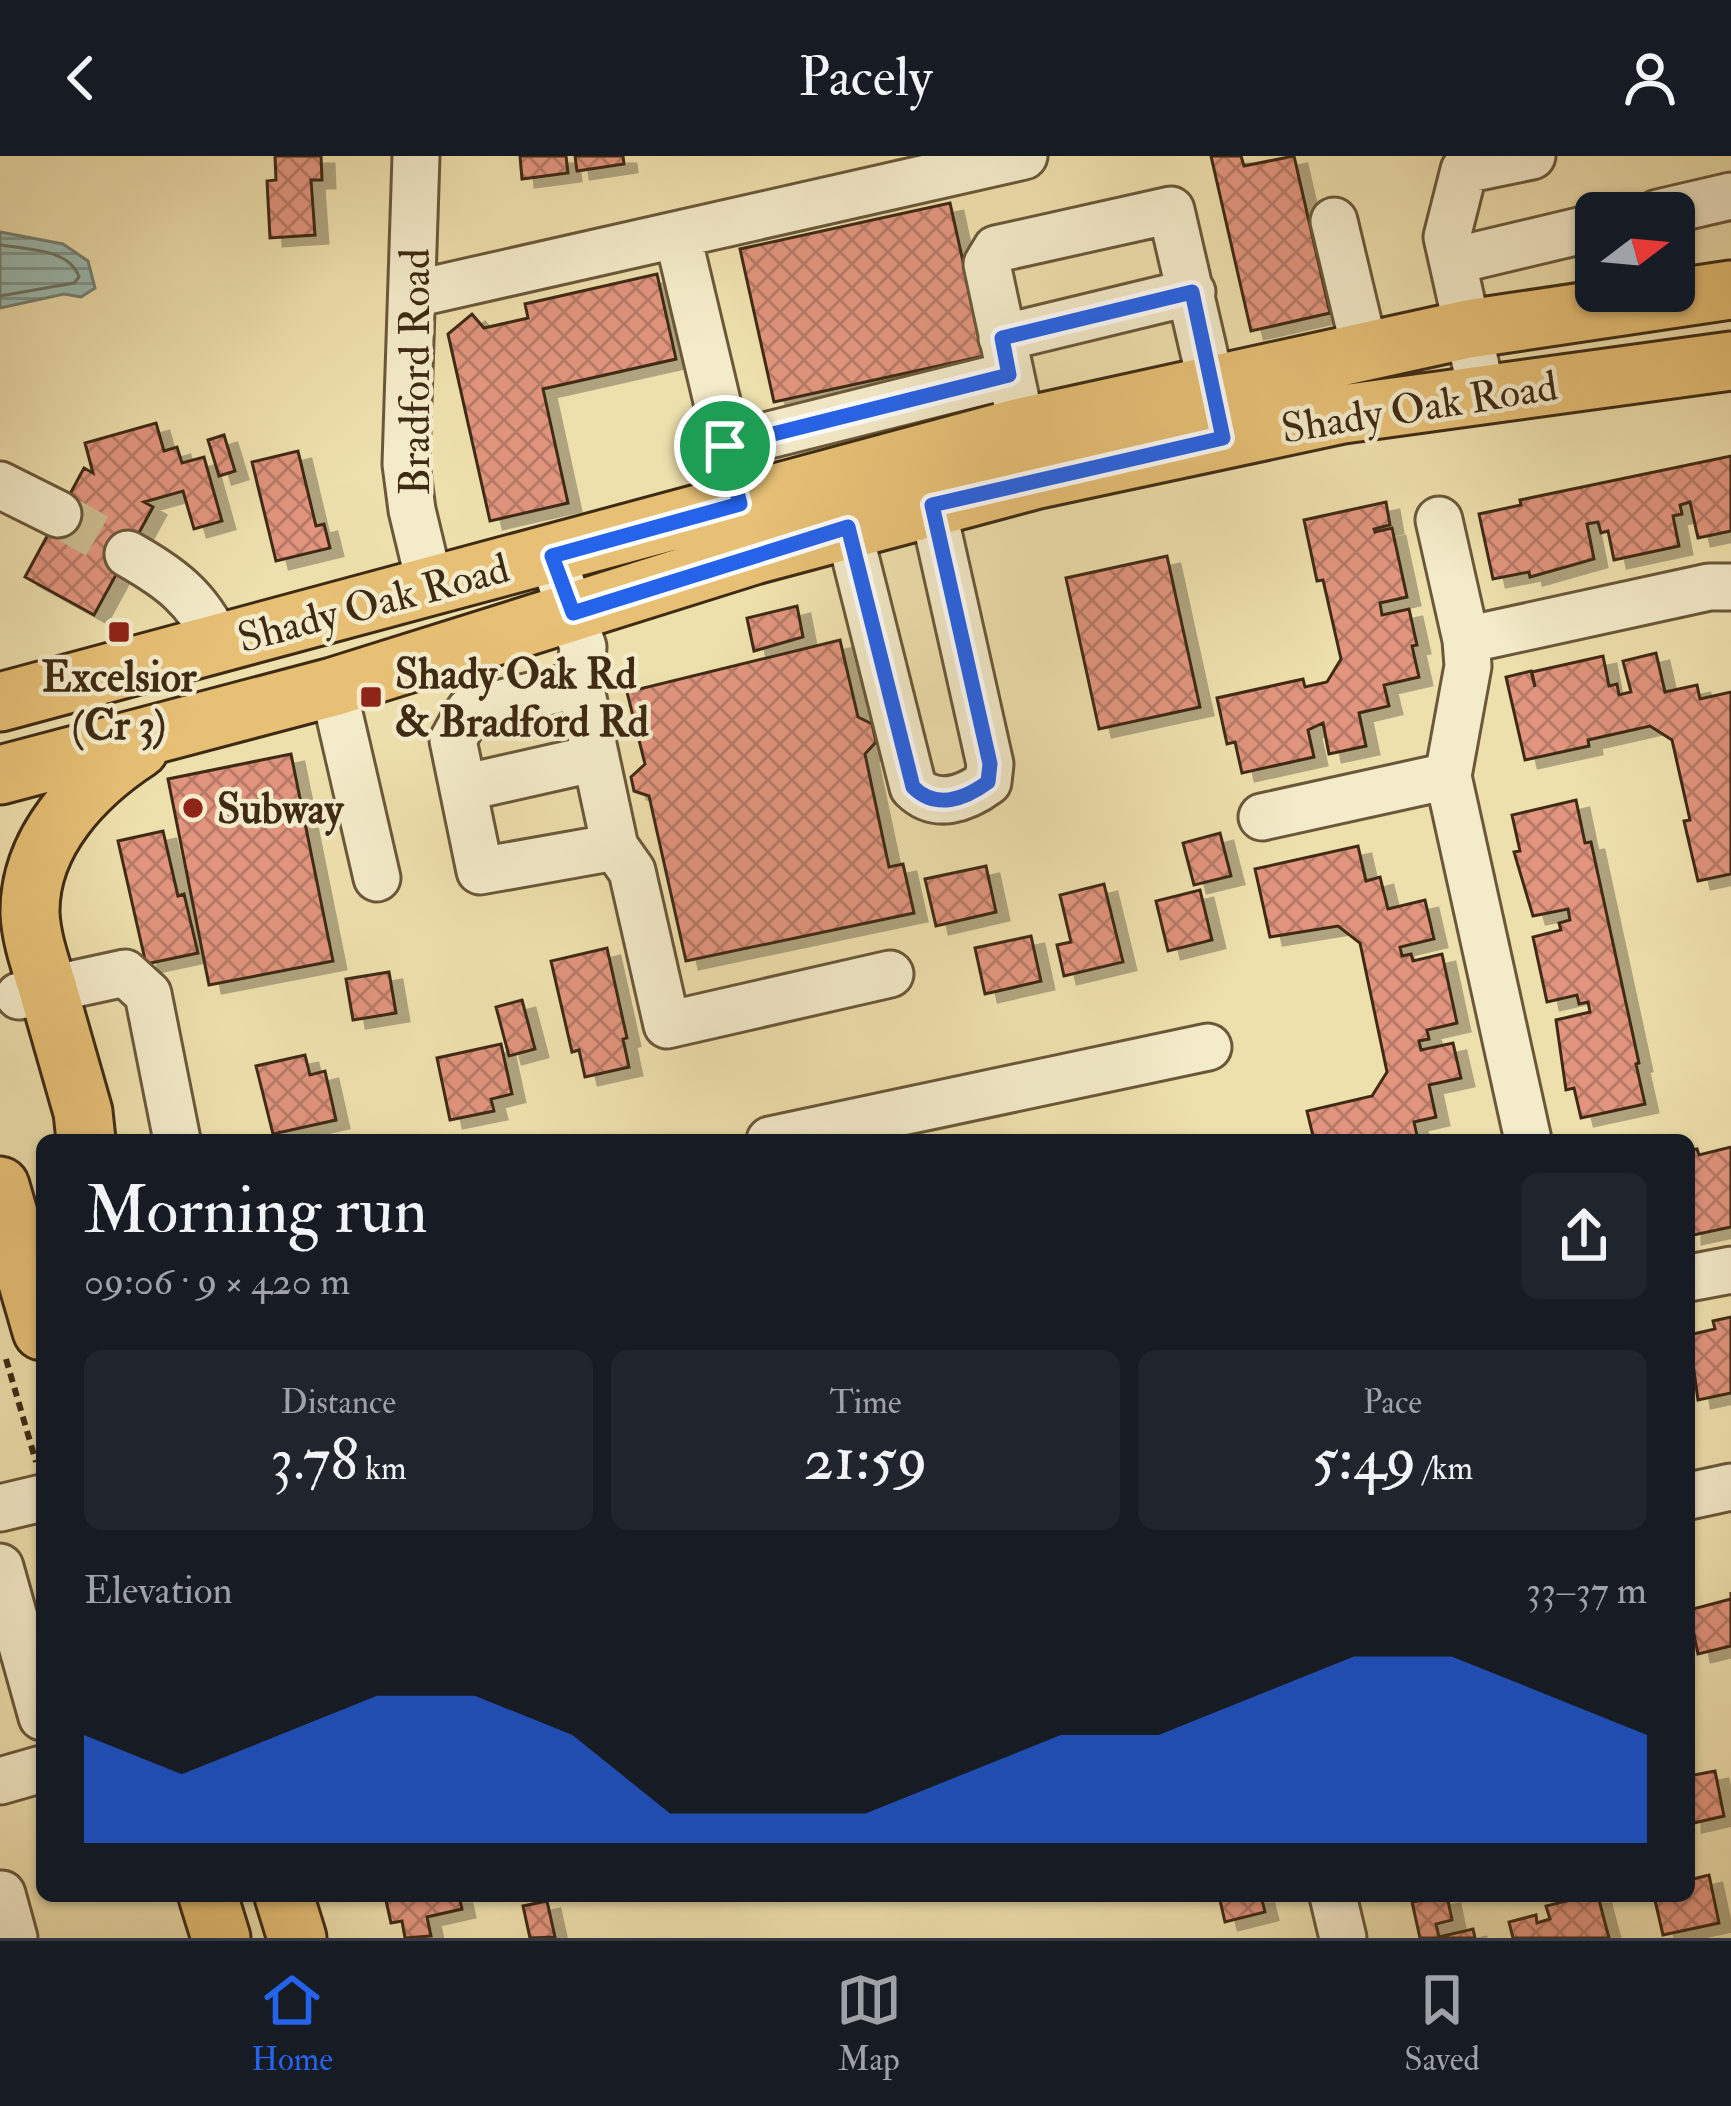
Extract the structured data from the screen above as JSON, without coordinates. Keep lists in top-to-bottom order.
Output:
{
  "streets": {
    "main road": ["Shady Oak Road"],
    "street": ["Bradford Road"]
  },
  "crossings": [
    ["Bradford Road", "Shady Oak Road"]
  ],
  "places": {
    "transit": ["Excelsior (Cr 3)", "Shady Oak Rd & Bradford Rd"],
    "other": ["Subway"]
  },
  "north": "right",
  "page": {
    "header": "Pacely",
    "heading": ["Morning run", "09:06 · 9 × 420 m"],
    "stats": [
      ["Distance", "3.78 km"],
      ["Time", "21:59"],
      ["Pace", "5:49 /km"]
    ],
    "chart": ["Elevation", "33–37 m"],
    "tabs": ["Home", "Map", "Saved"]
  }
}
